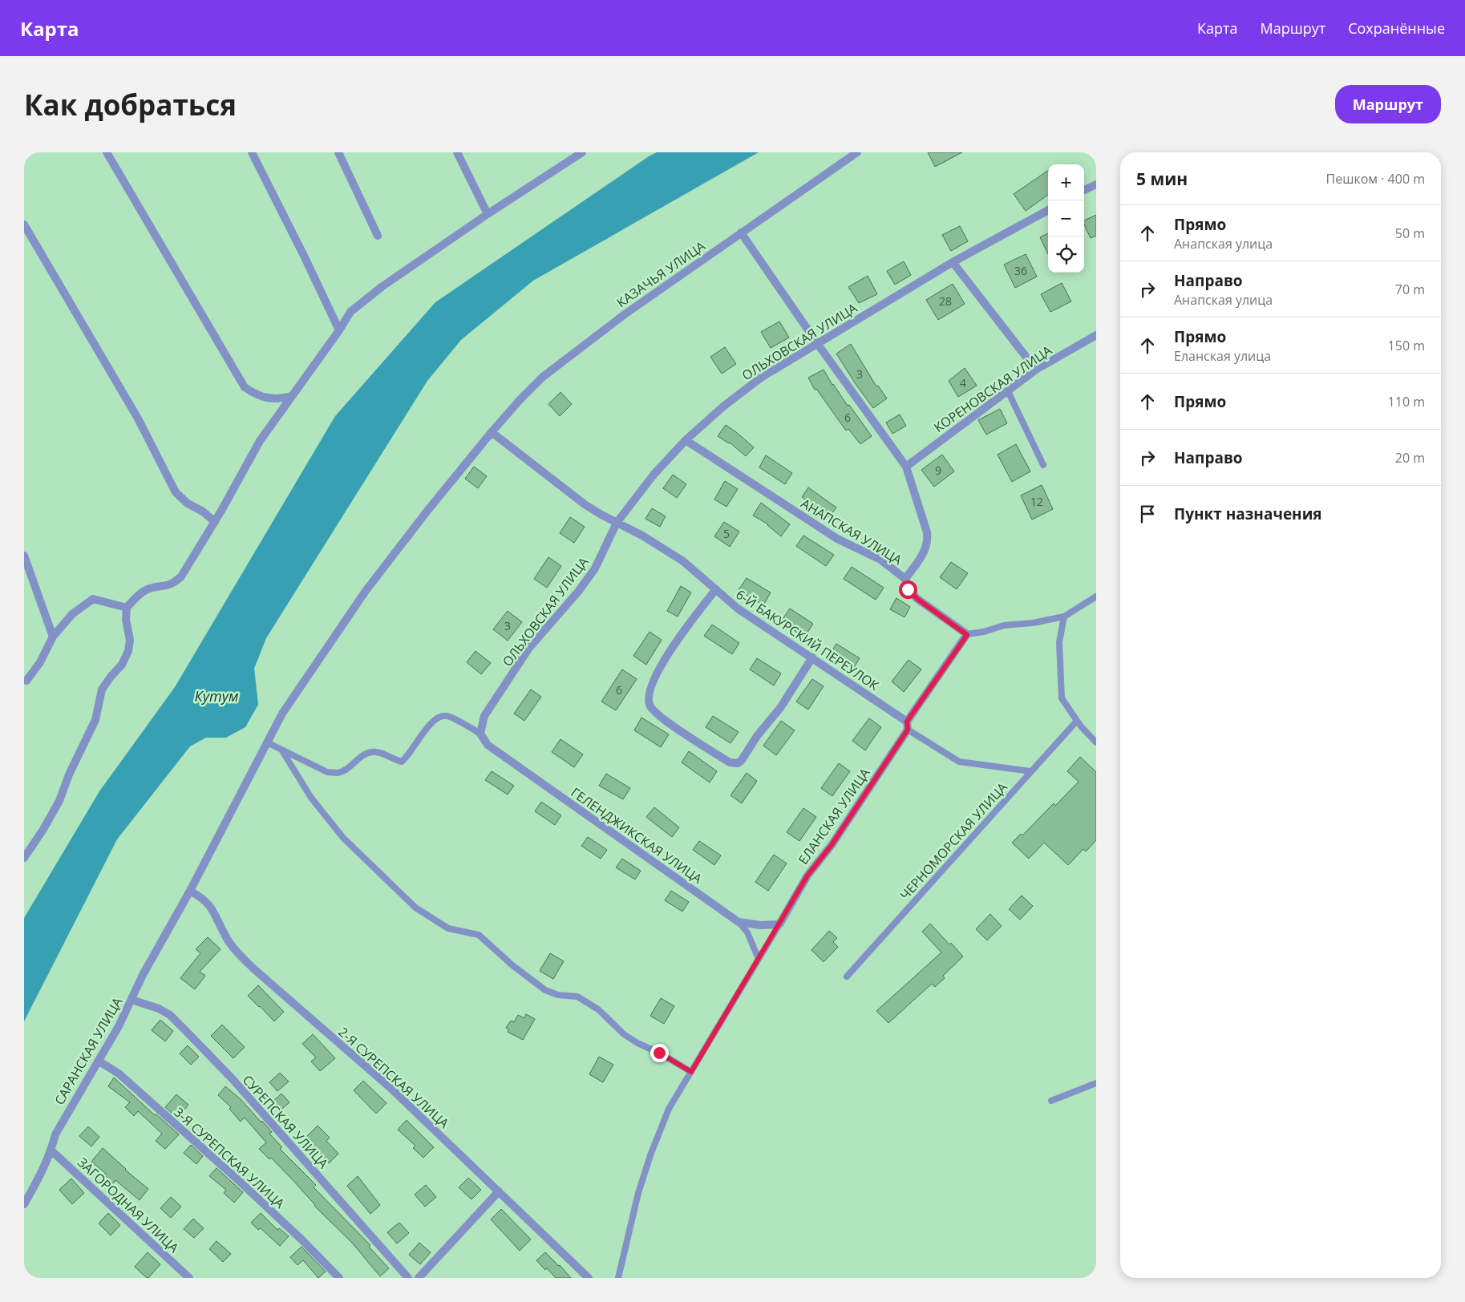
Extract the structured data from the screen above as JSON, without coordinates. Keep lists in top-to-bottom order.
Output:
{
  "streets": {
    "street": [
      "КАЗАЧЬЯ УЛИЦА",
      "ОЛЬХОВСКАЯ УЛИЦА",
      "КОРЕНОВСКАЯ УЛИЦА",
      "АНАПСКАЯ УЛИЦА",
      "6-Й БАКУРСКИЙ ПЕРЕУЛОК",
      "ЕЛАНСКАЯ УЛИЦА",
      "ГЕЛЕНДЖИКСКАЯ УЛИЦА",
      "САРАНСКАЯ УЛИЦА",
      "2-Я СУРЕПСКАЯ УЛИЦА",
      "СУРЕПСКАЯ УЛИЦА",
      "3-Я СУРЕПСКАЯ УЛИЦА",
      "ЗАГОРОДНАЯ УЛИЦА"
    ],
    "lane": ["ЧЕРНОМОРСКАЯ УЛИЦА"]
  },
  "crossings": [
    ["КАЗАЧЬЯ УЛИЦА", "6-Й БАКУРСКИЙ ПЕРЕУЛОК"],
    ["КАЗАЧЬЯ УЛИЦА", "САРАНСКАЯ УЛИЦА"],
    ["ОЛЬХОВСКАЯ УЛИЦА", "АНАПСКАЯ УЛИЦА"],
    ["ОЛЬХОВСКАЯ УЛИЦА", "6-Й БАКУРСКИЙ ПЕРЕУЛОК"],
    ["ОЛЬХОВСКАЯ УЛИЦА", "ГЕЛЕНДЖИКСКАЯ УЛИЦА"],
    ["6-Й БАКУРСКИЙ ПЕРЕУЛОК", "ЕЛАНСКАЯ УЛИЦА"],
    ["ЕЛАНСКАЯ УЛИЦА", "ГЕЛЕНДЖИКСКАЯ УЛИЦА"],
    ["САРАНСКАЯ УЛИЦА", "2-Я СУРЕПСКАЯ УЛИЦА"],
    ["САРАНСКАЯ УЛИЦА", "СУРЕПСКАЯ УЛИЦА"],
    ["САРАНСКАЯ УЛИЦА", "3-Я СУРЕПСКАЯ УЛИЦА"],
    ["САРАНСКАЯ УЛИЦА", "ЗАГОРОДНАЯ УЛИЦА"]
  ],
  "water": ["Кутум"],
  "house_numbers": [
    "36",
    "28",
    "3",
    "4",
    "6",
    "9",
    "12",
    "5",
    "3",
    "6"
  ],
  "page": {
    "header": "Карта",
    "nav": ["Карта", "Маршрут", "Сохранённые"],
    "buttons": "Маршрут",
    "title": "Как добраться",
    "heading": ["5 мин", "Пешком · 400 m"],
    "map_buttons": ["+", "−"],
    "list": [
      ["Прямо", "Анапская улица", "50 m"],
      ["Направо", "Анапская улица", "70 m"],
      ["Прямо", "Еланская улица", "150 m"],
      ["Прямо", "110 m"],
      ["Направо", "20 m"],
      "Пункт назначения"
    ]
  }
}
